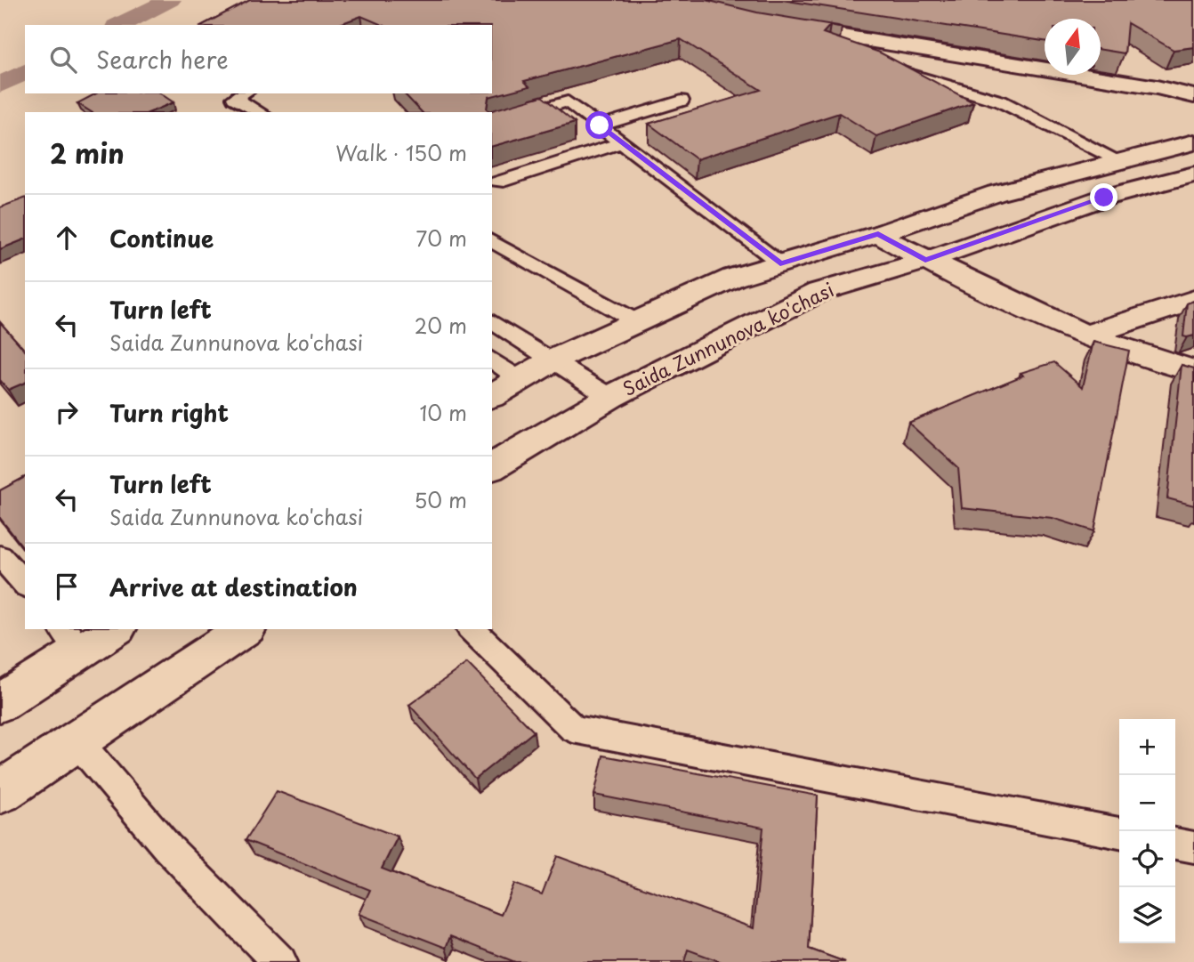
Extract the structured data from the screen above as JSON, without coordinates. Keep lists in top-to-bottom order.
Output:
{
  "streets": {
    "main road": ["Saida Zunnunova ko'chasi"]
  },
  "north": "top",
  "page": {
    "search": "Search here",
    "heading": ["2 min", "Walk · 150 m"],
    "list": [
      ["Continue", "70 m"],
      ["Turn left", "Saida Zunnunova ko'chasi", "20 m"],
      ["Turn right", "10 m"],
      ["Turn left", "Saida Zunnunova ko'chasi", "50 m"],
      "Arrive at destination"
    ],
    "map_buttons": ["+", "−"]
  }
}
